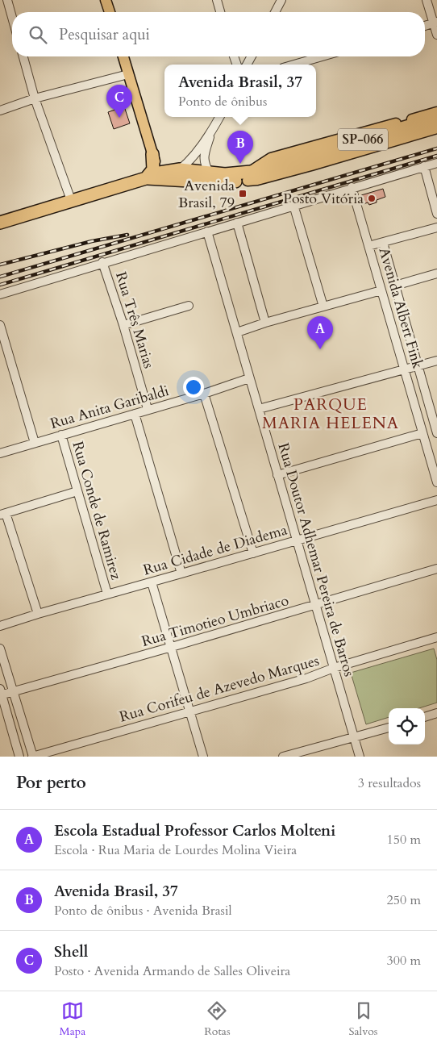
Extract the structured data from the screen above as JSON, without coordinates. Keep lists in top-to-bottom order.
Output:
{
  "streets": {
    "highway": ["SP-066"],
    "street": [
      "Avenida Albert Fink",
      "Rua Três Marias",
      "Rua Anita Garibaldi",
      "Rua Conde de Ramirez",
      "Rua Cidade de Diadema",
      "Rua Doutor Adhemar Pereira de Barros",
      "Rua Timotieo Umbriaco",
      "Rua Corifeu de Azevedo Marques"
    ]
  },
  "crossings": [
    ["Rua Três Marias", "Rua Anita Garibaldi"],
    ["Rua Anita Garibaldi", "Rua Conde de Ramirez"],
    ["Rua Anita Garibaldi", "Rua Doutor Adhemar Pereira de Barros"],
    ["Rua Conde de Ramirez", "Rua Cidade de Diadema"],
    ["Rua Cidade de Diadema", "Rua Doutor Adhemar Pereira de Barros"],
    ["Rua Doutor Adhemar Pereira de Barros", "Rua Timotieo Umbriaco"],
    ["Rua Doutor Adhemar Pereira de Barros", "Rua Corifeu de Azevedo Marques"]
  ],
  "districts": ["PARQUE MARIA HELENA"],
  "places": {
    "transit": ["Avenida Brasil, 79"],
    "other": ["Posto Vitória"]
  },
  "page": {
    "search": "Pesquisar aqui",
    "popup": ["Avenida Brasil, 37", "Ponto de ônibus"],
    "pins": ["C", "B", "A"],
    "heading": ["Por perto", "3 resultados"],
    "list": [
      {
        "mark": "A",
        "name": "Escola Estadual Professor Carlos Molteni",
        "note": "Escola · Rua Maria de Lourdes Molina Vieira",
        "value": "150 m"
      },
      {
        "mark": "B",
        "name": "Avenida Brasil, 37",
        "note": "Ponto de ônibus · Avenida Brasil",
        "value": "250 m"
      },
      {
        "mark": "C",
        "name": "Shell",
        "note": "Posto · Avenida Armando de Salles Oliveira",
        "value": "300 m"
      }
    ],
    "nav": ["Mapa", "Rotas", "Salvos"]
  }
}
